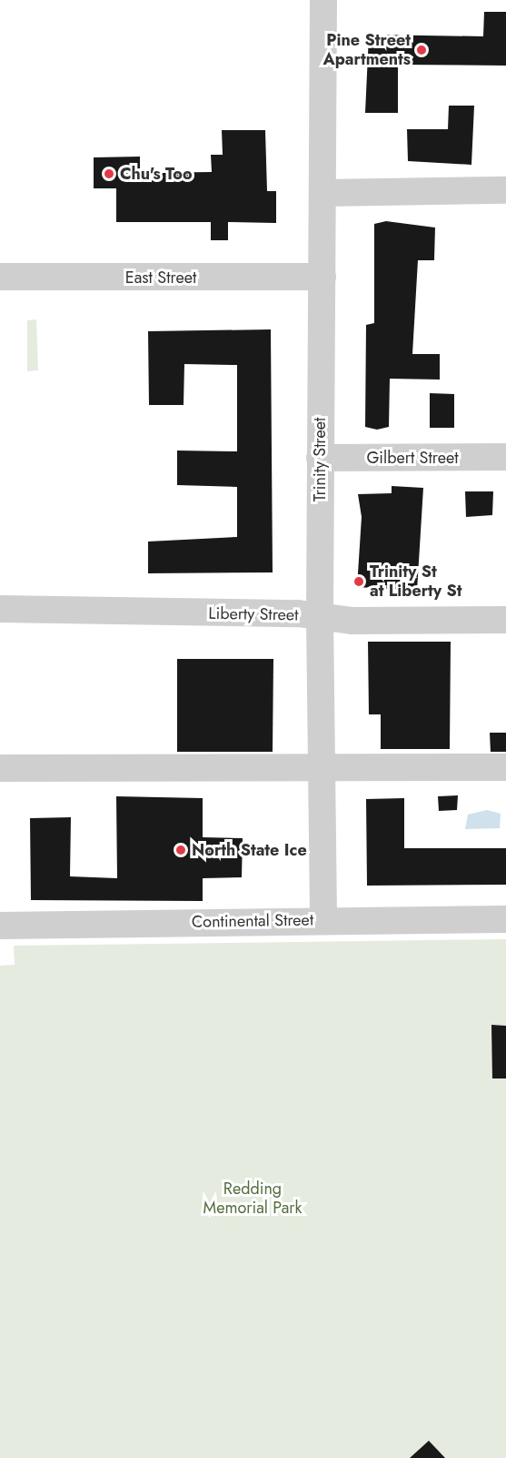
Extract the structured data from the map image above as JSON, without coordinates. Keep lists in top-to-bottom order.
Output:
{
  "streets": {
    "street": [
      "East Street",
      "Gilbert Street",
      "Trinity Street",
      "Liberty Street",
      "Continental Street"
    ]
  },
  "crossings": [
    ["East Street", "Trinity Street"],
    ["Gilbert Street", "Trinity Street"],
    ["Trinity Street", "Liberty Street"],
    ["Trinity Street", "Continental Street"]
  ],
  "parks": ["Redding Memorial Park"],
  "places": [
    "Pine Street Apartments",
    "Chu's Too",
    "Trinity St at Liberty St",
    "North State Ice"
  ]
}
